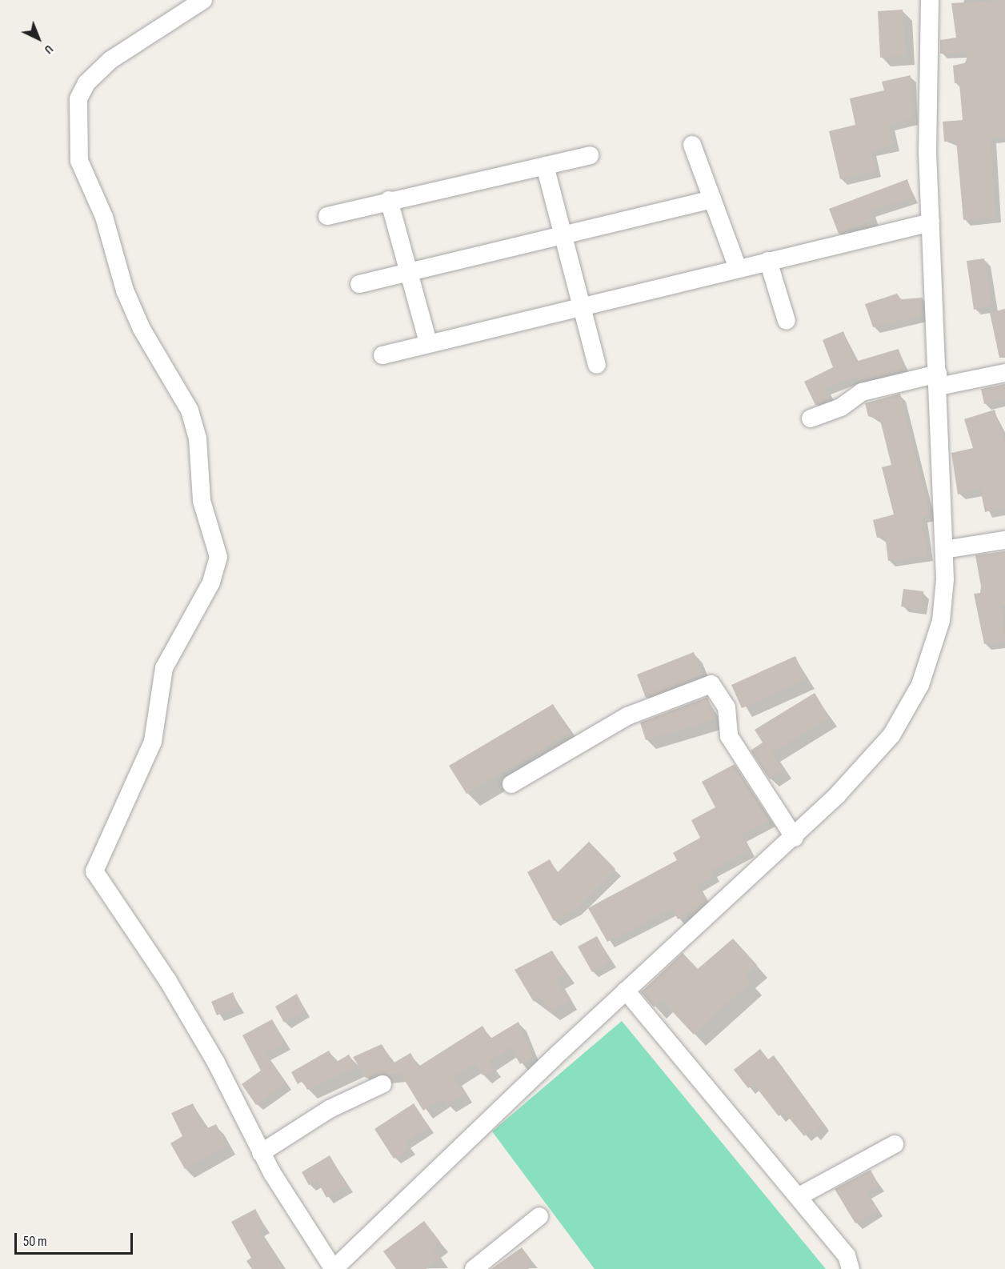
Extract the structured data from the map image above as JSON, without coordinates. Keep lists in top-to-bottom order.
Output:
{
  "scale_bar": "50 m",
  "north": "bottom right"
}
